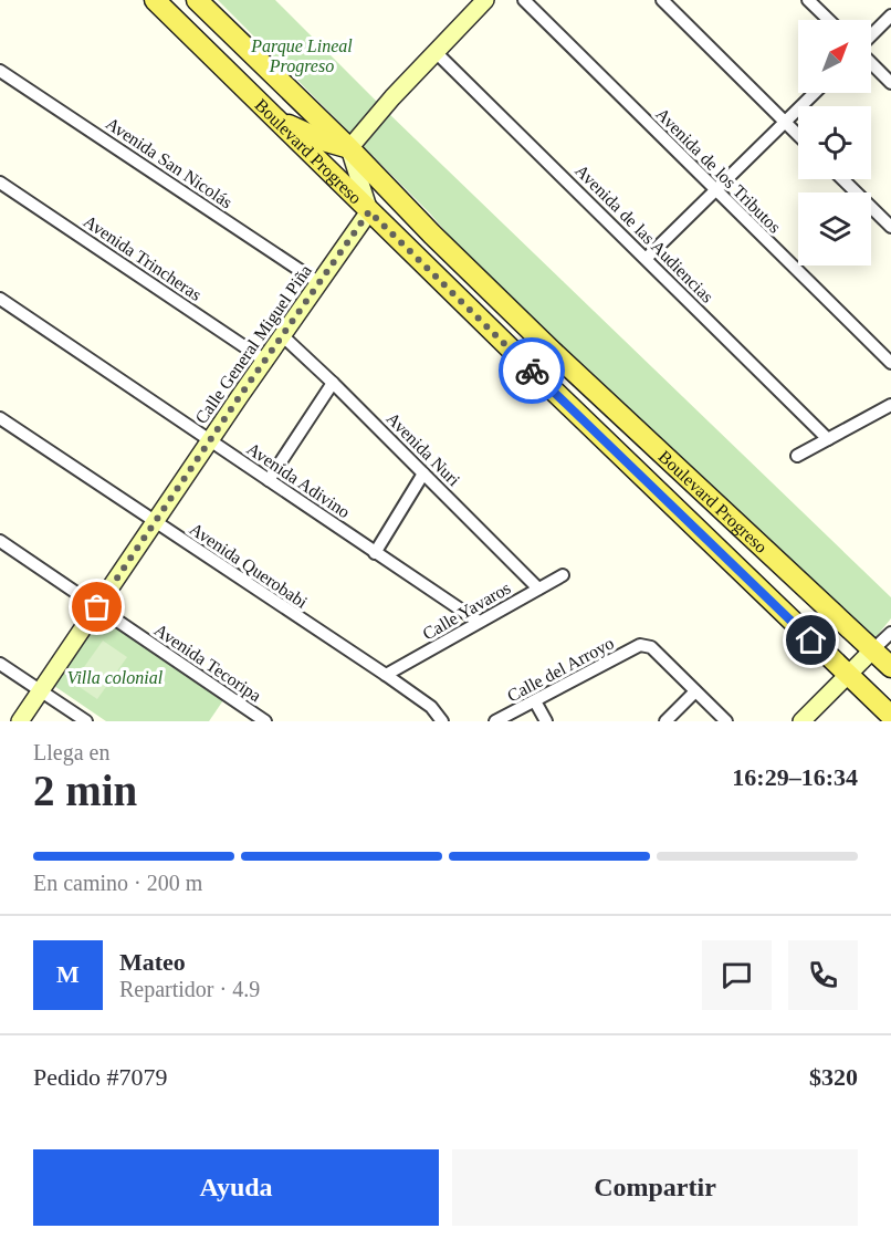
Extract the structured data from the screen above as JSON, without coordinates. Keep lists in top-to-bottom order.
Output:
{
  "streets": {
    "main road": ["Boulevard Progreso"],
    "street": [
      "Avenida San Nicolás",
      "Avenida de los Tributos",
      "Avenida de las Audiencias",
      "Avenida Trincheras",
      "Calle General Miguel Piña",
      "Avenida Nuri",
      "Avenida Adivino",
      "Avenida Querobabi",
      "Calle Yavaros",
      "Avenida Tecoripa",
      "Calle del Arroyo"
    ]
  },
  "crossings": [
    ["Boulevard Progreso", "Calle General Miguel Piña"],
    ["Avenida San Nicolás", "Calle General Miguel Piña"],
    ["Avenida Trincheras", "Calle General Miguel Piña"],
    ["Calle General Miguel Piña", "Avenida Nuri"],
    ["Calle General Miguel Piña", "Avenida Adivino"],
    ["Calle General Miguel Piña", "Avenida Querobabi"],
    ["Calle General Miguel Piña", "Avenida Tecoripa"],
    ["Avenida Nuri", "Calle Yavaros"],
    ["Avenida Adivino", "Calle Yavaros"],
    ["Avenida Querobabi", "Calle Yavaros"]
  ],
  "parks": ["Parque Lineal Progreso", "Villa colonial"],
  "north": "top right",
  "page": {
    "heading": ["2 min", "Llega en", "16:29–16:34"],
    "panel": [
      "Mateo",
      "Repartidor · 4.9",
      "Pedido #7079",
      "$320"
    ],
    "bar": "En camino · 200 m",
    "round": "M",
    "buttons": ["Ayuda", "Compartir"]
  }
}
